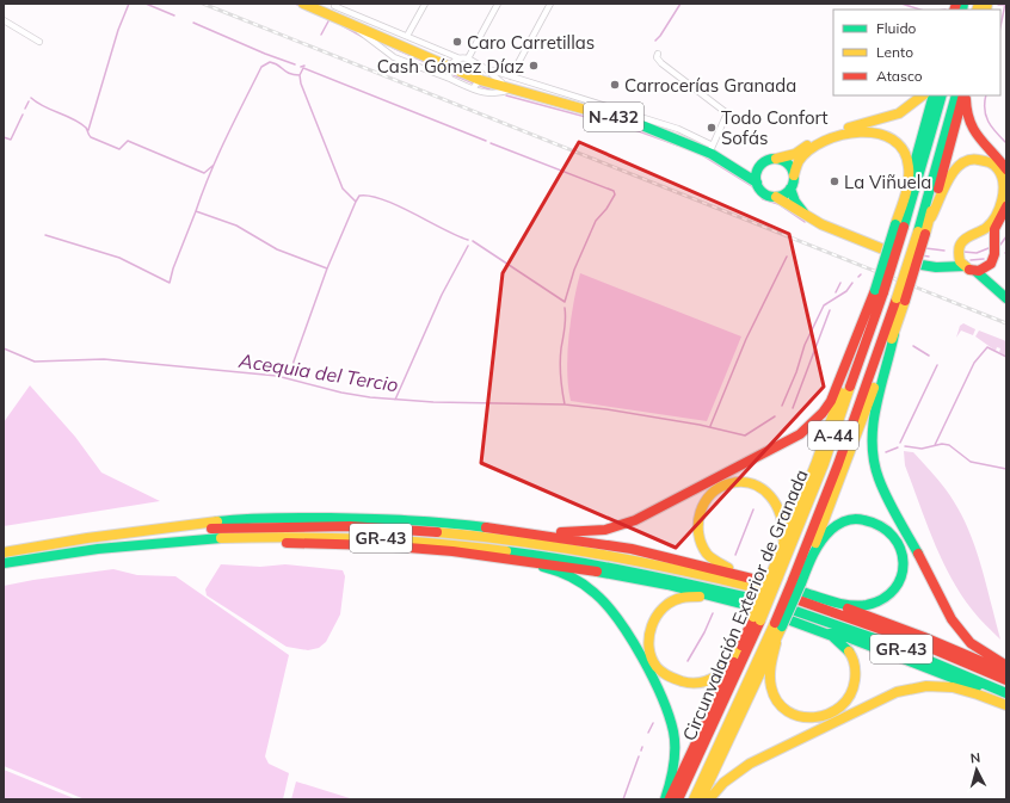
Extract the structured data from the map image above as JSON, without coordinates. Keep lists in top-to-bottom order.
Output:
{
  "streets": {
    "highway": [
      "N-432",
      "A-44",
      "GR-43",
      "Circunvalación Exterior de Granada"
    ]
  },
  "crossings": [
    ["GR-43", "Circunvalación Exterior de Granada"]
  ],
  "water": ["Acequia del Tercio"],
  "places": [
    "Caro Carretillas",
    "Cash Gómez Díaz",
    "Carrocerías Granada",
    "Todo Confort Sofás",
    "La Viñuela"
  ],
  "legend": ["Fluido", "Lento", "Atasco"],
  "north": "top"
}
